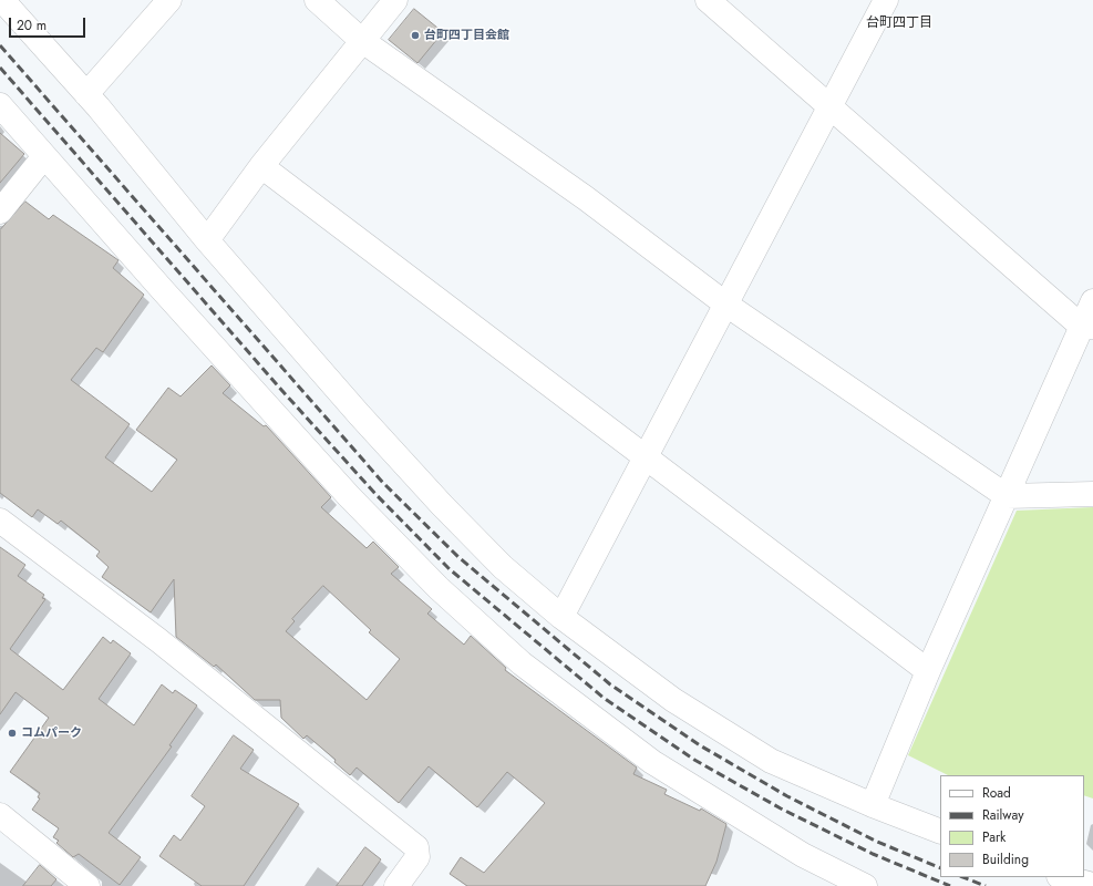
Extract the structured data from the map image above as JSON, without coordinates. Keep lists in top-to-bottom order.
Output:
{
  "districts": ["台町四丁目"],
  "places": ["台町四丁目会館", "コムパーク"],
  "legend": [
    "Road",
    "Railway",
    "Park",
    "Building"
  ],
  "scale_bar": "20 m"
}
